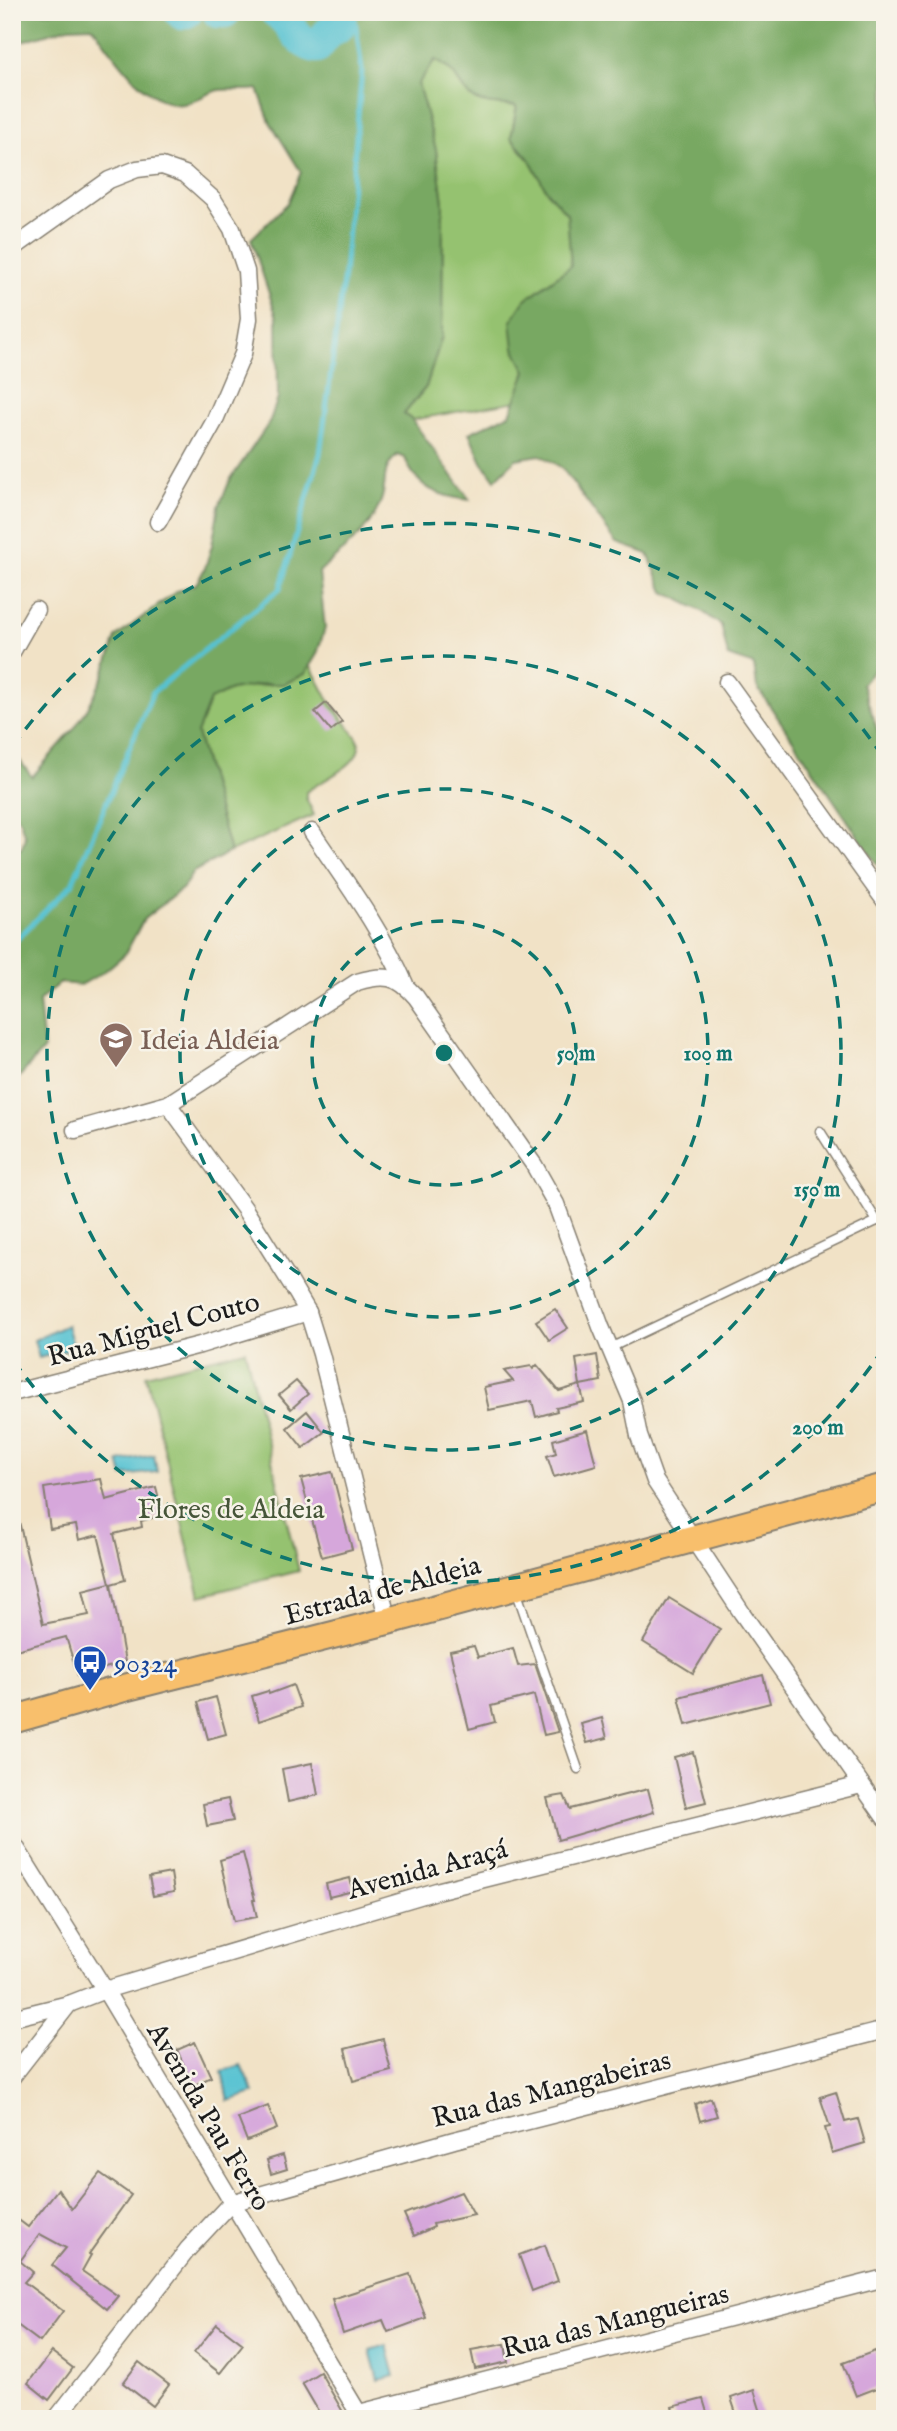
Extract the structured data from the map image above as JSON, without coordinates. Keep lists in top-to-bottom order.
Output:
{
  "streets": {
    "main road": ["Estrada de Aldeia"],
    "street": [
      "Rua Miguel Couto",
      "Avenida Araçá",
      "Rua das Mangabeiras",
      "Avenida Pau Ferro",
      "Rua das Mangueiras"
    ]
  },
  "crossings": [
    ["Avenida Araçá", "Avenida Pau Ferro"],
    ["Rua das Mangabeiras", "Avenida Pau Ferro"],
    ["Avenida Pau Ferro", "Rua das Mangueiras"]
  ],
  "parks": ["Flores de Aldeia"],
  "places": {
    "school or university": ["Ideia Aldeia"],
    "bus stop": ["90324"]
  },
  "rings": [
    "50 m",
    "100 m",
    "150 m",
    "200 m"
  ]
}
